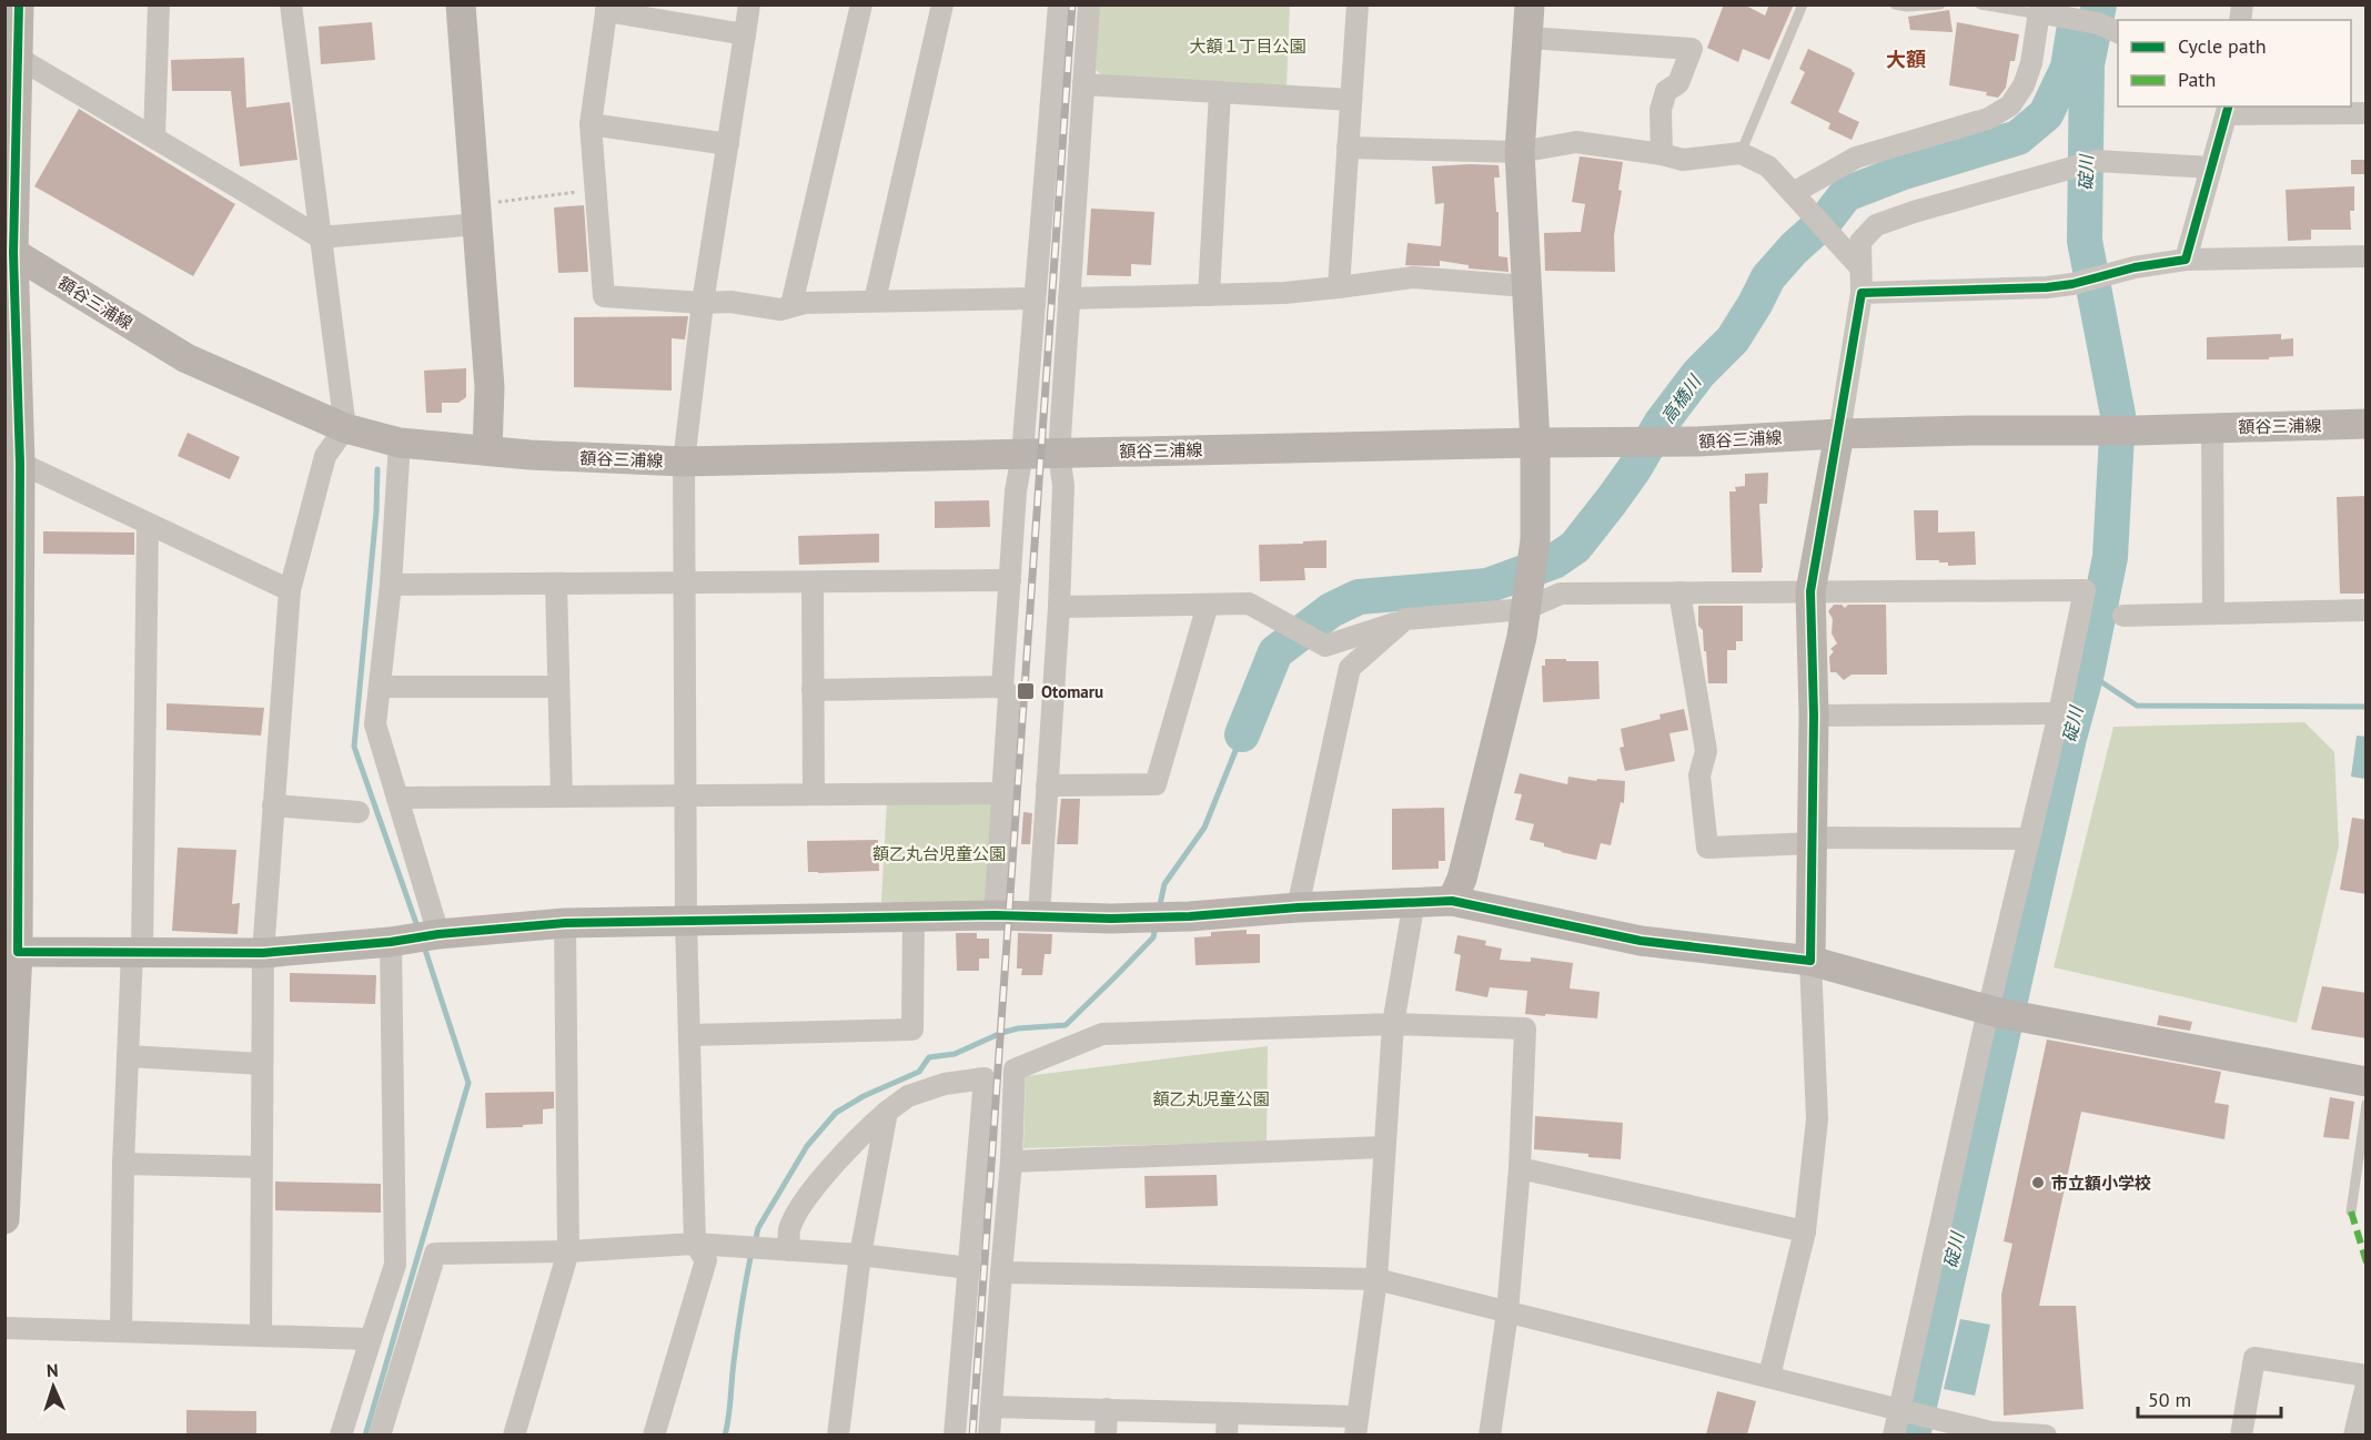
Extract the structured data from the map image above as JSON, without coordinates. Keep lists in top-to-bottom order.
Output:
{
  "streets": {
    "street": ["額谷三浦線"]
  },
  "districts": ["大額"],
  "water": ["碇川", "高橋川"],
  "parks": ["大額１丁目公園", "額乙丸台児童公園", "額乙丸児童公園"],
  "places": {
    "transit": ["Otomaru"],
    "other": ["市立額小学校"]
  },
  "legend": ["Cycle path", "Path"],
  "scale_bar": "50 m",
  "north": "top"
}
